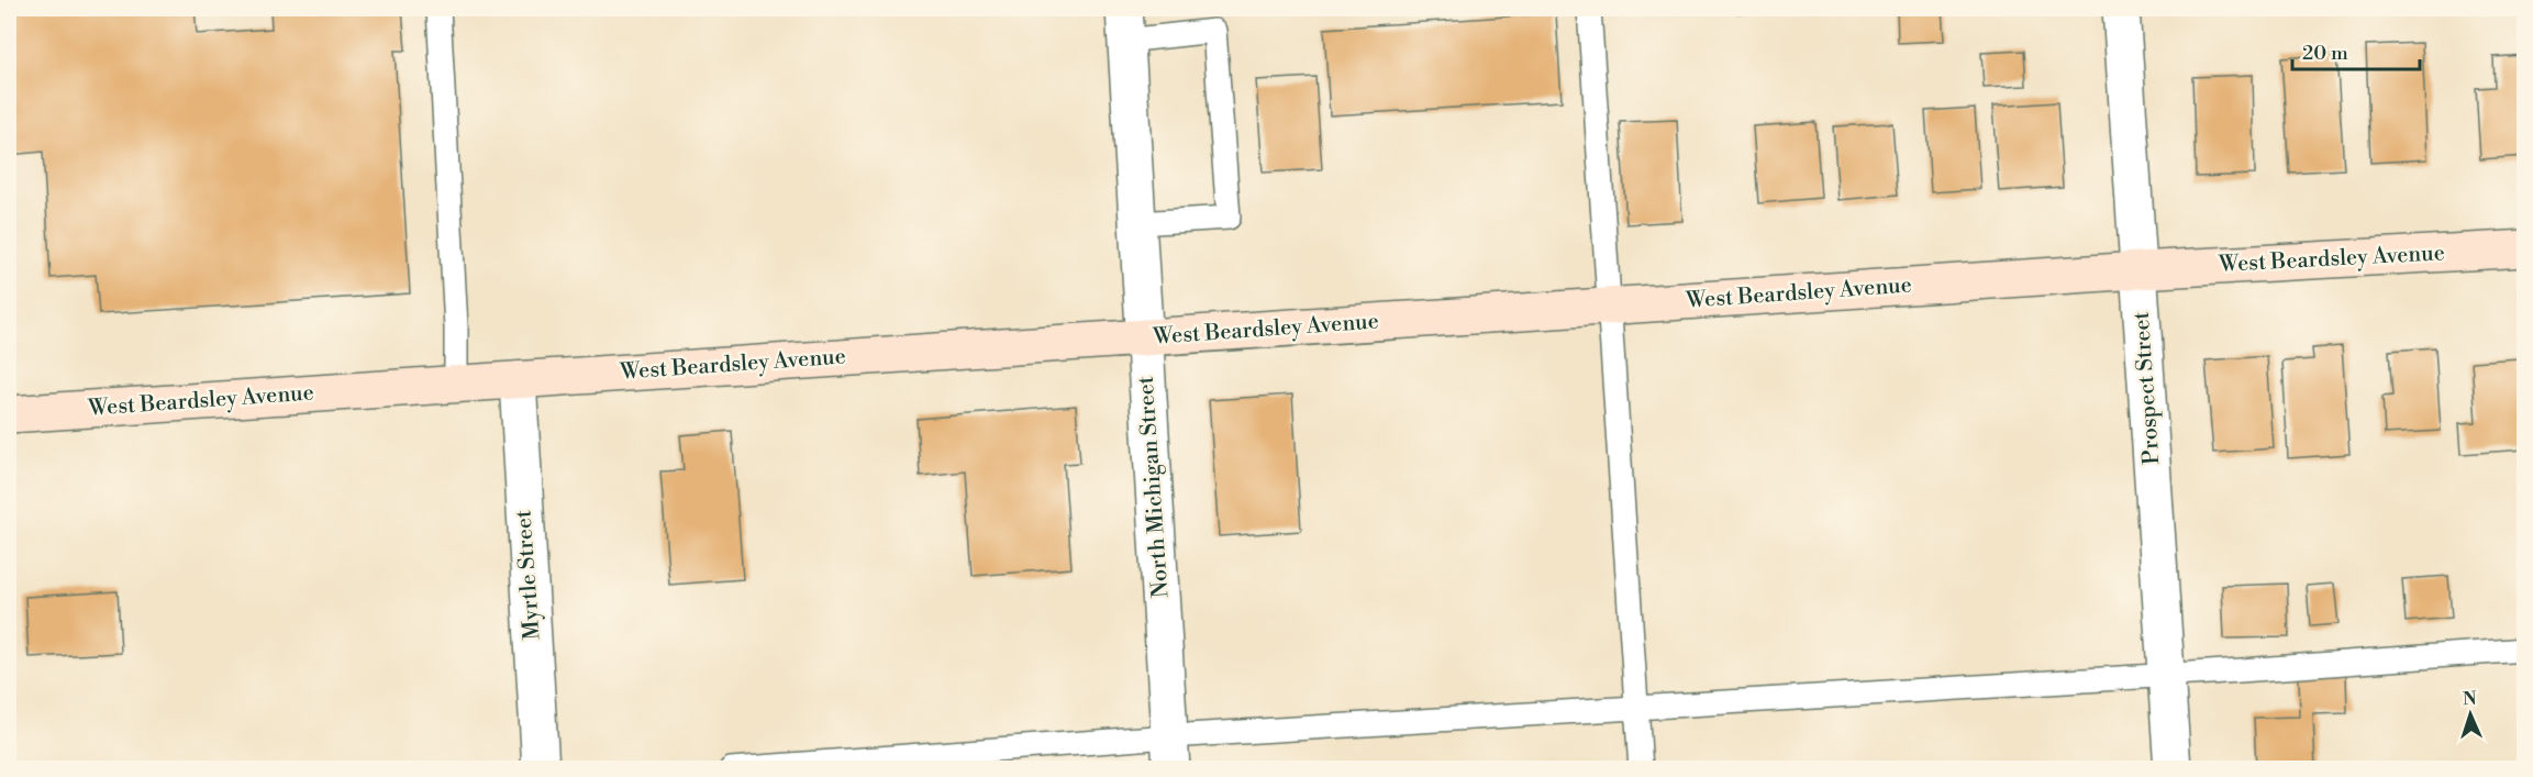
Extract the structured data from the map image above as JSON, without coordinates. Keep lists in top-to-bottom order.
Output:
{
  "streets": {
    "main road": ["West Beardsley Avenue"],
    "street": ["Prospect Street", "North Michigan Street", "Myrtle Street"]
  },
  "crossings": [
    ["West Beardsley Avenue", "Prospect Street"],
    ["West Beardsley Avenue", "North Michigan Street"],
    ["West Beardsley Avenue", "Myrtle Street"]
  ],
  "scale_bar": "20 m",
  "north": "top"
}
